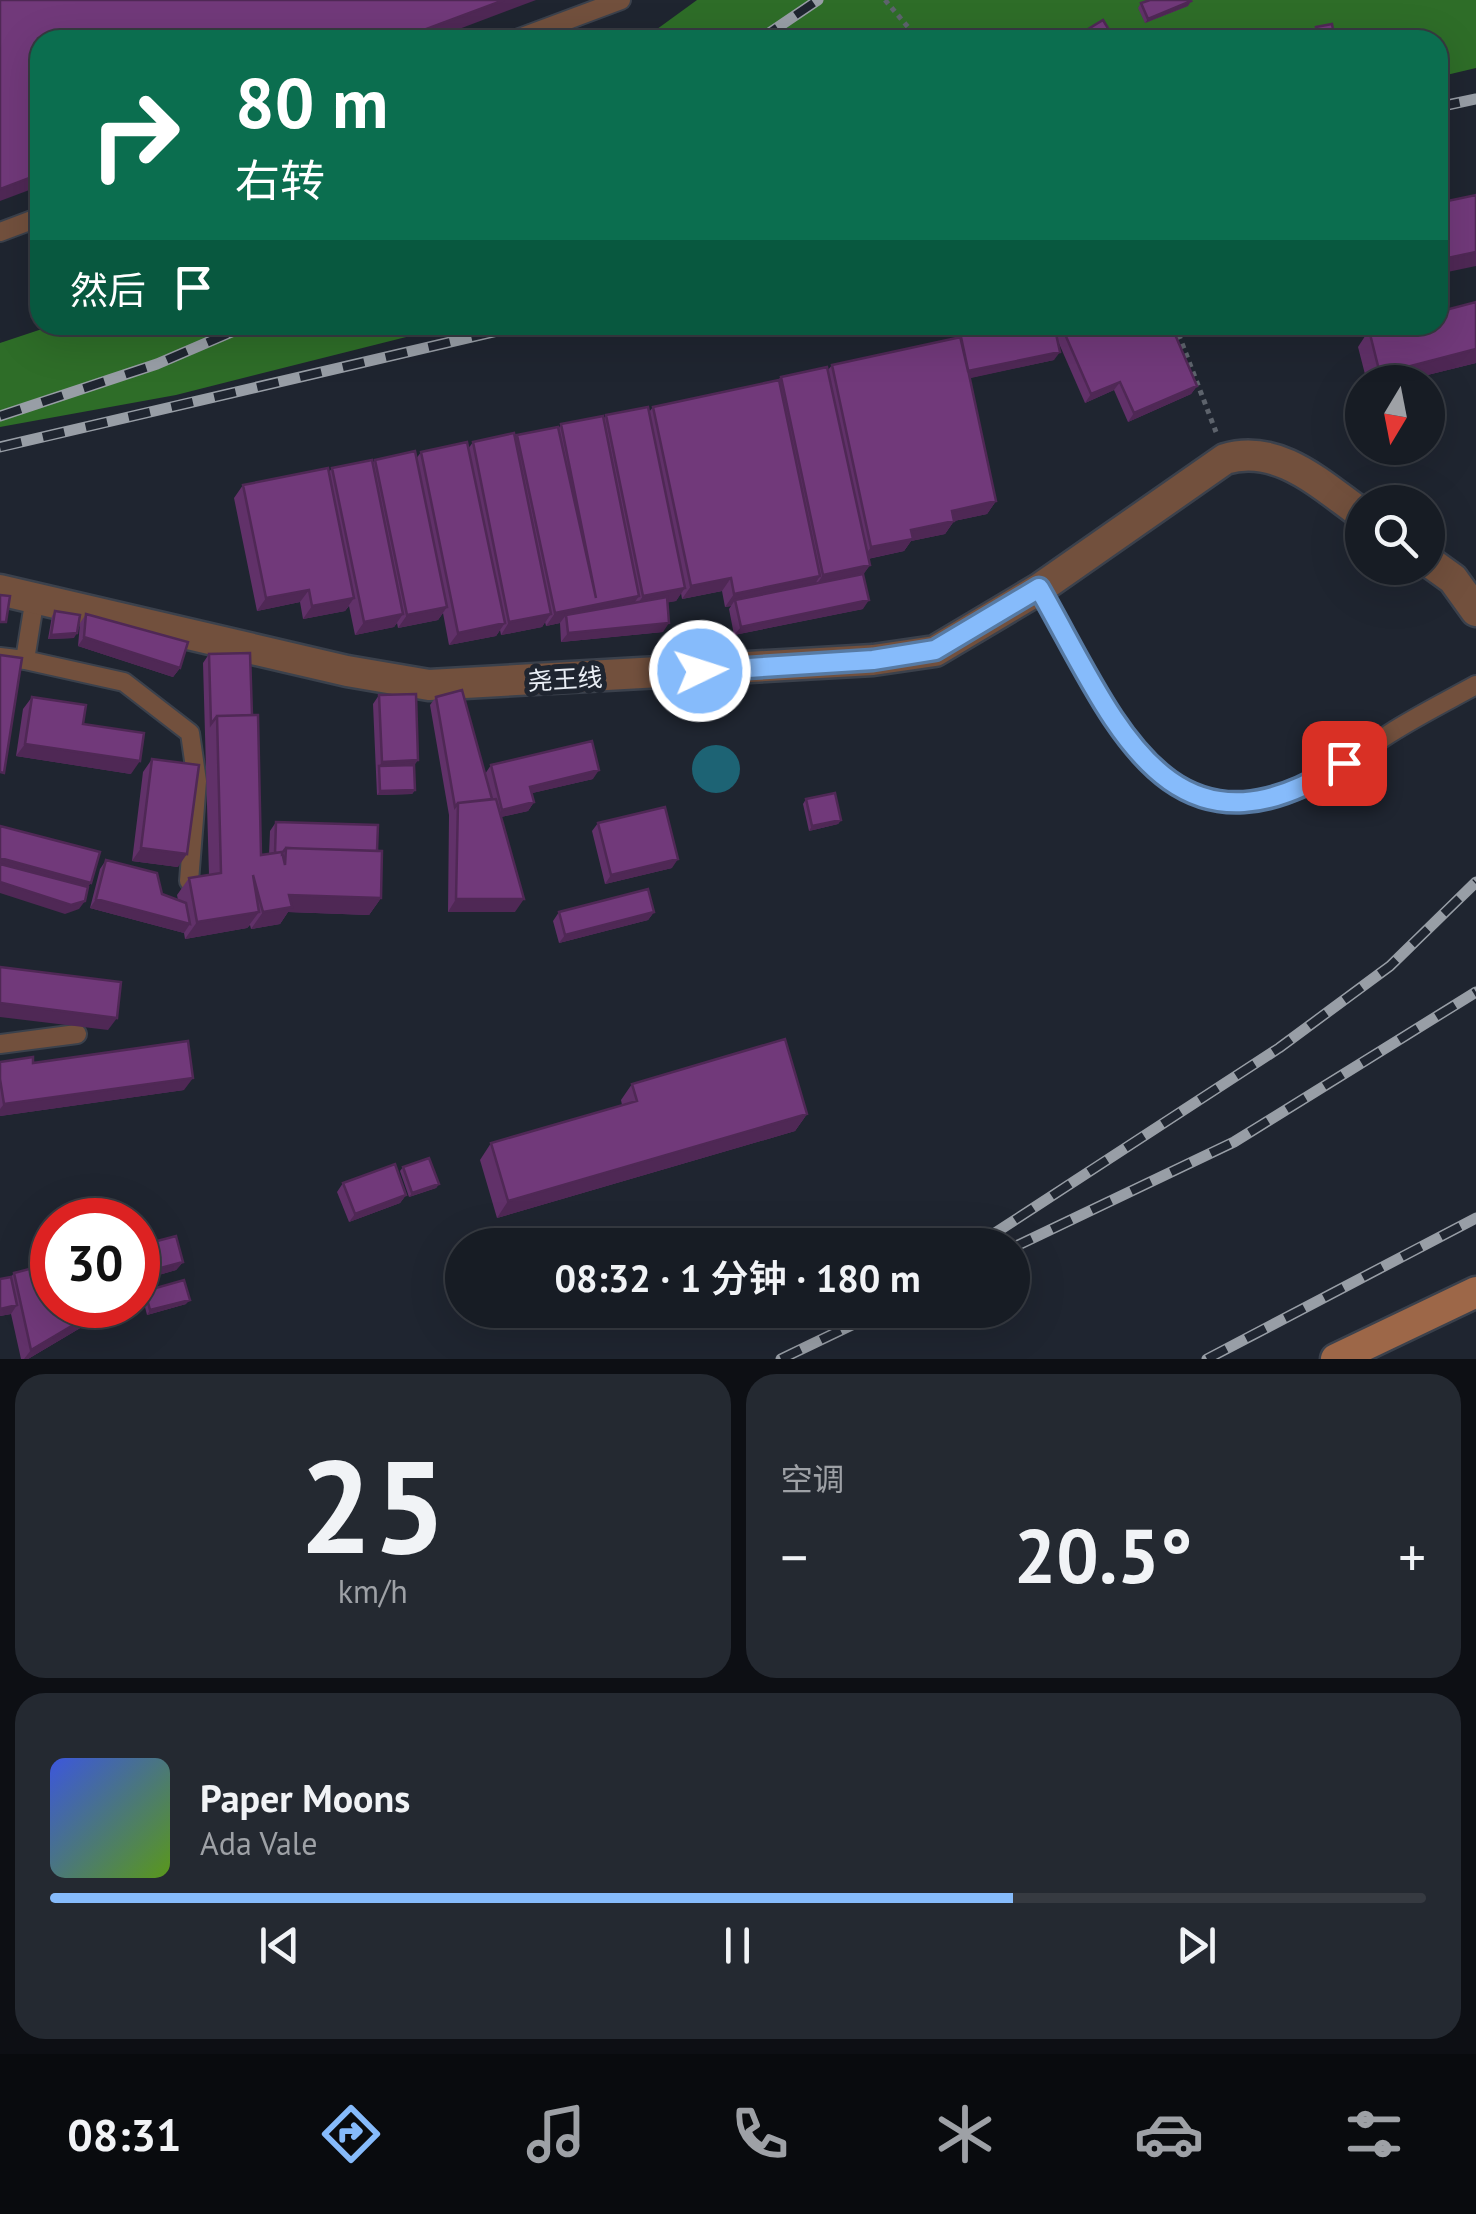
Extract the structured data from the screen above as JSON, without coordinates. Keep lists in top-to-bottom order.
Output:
{
  "streets": {
    "street": ["尧王线"]
  },
  "north": "bottom",
  "page": {
    "turn": ["80 m", "右转"],
    "then": "然后",
    "limit": "30",
    "trip": "08:32 · 1 分钟 · 180 m",
    "tile": [
      ["25", "km/h"],
      "空调"
    ],
    "heat": ["−", "20.5°", "+"],
    "song": ["Paper Moons", "Ada Vale"],
    "tabs": "08:31"
  }
}
